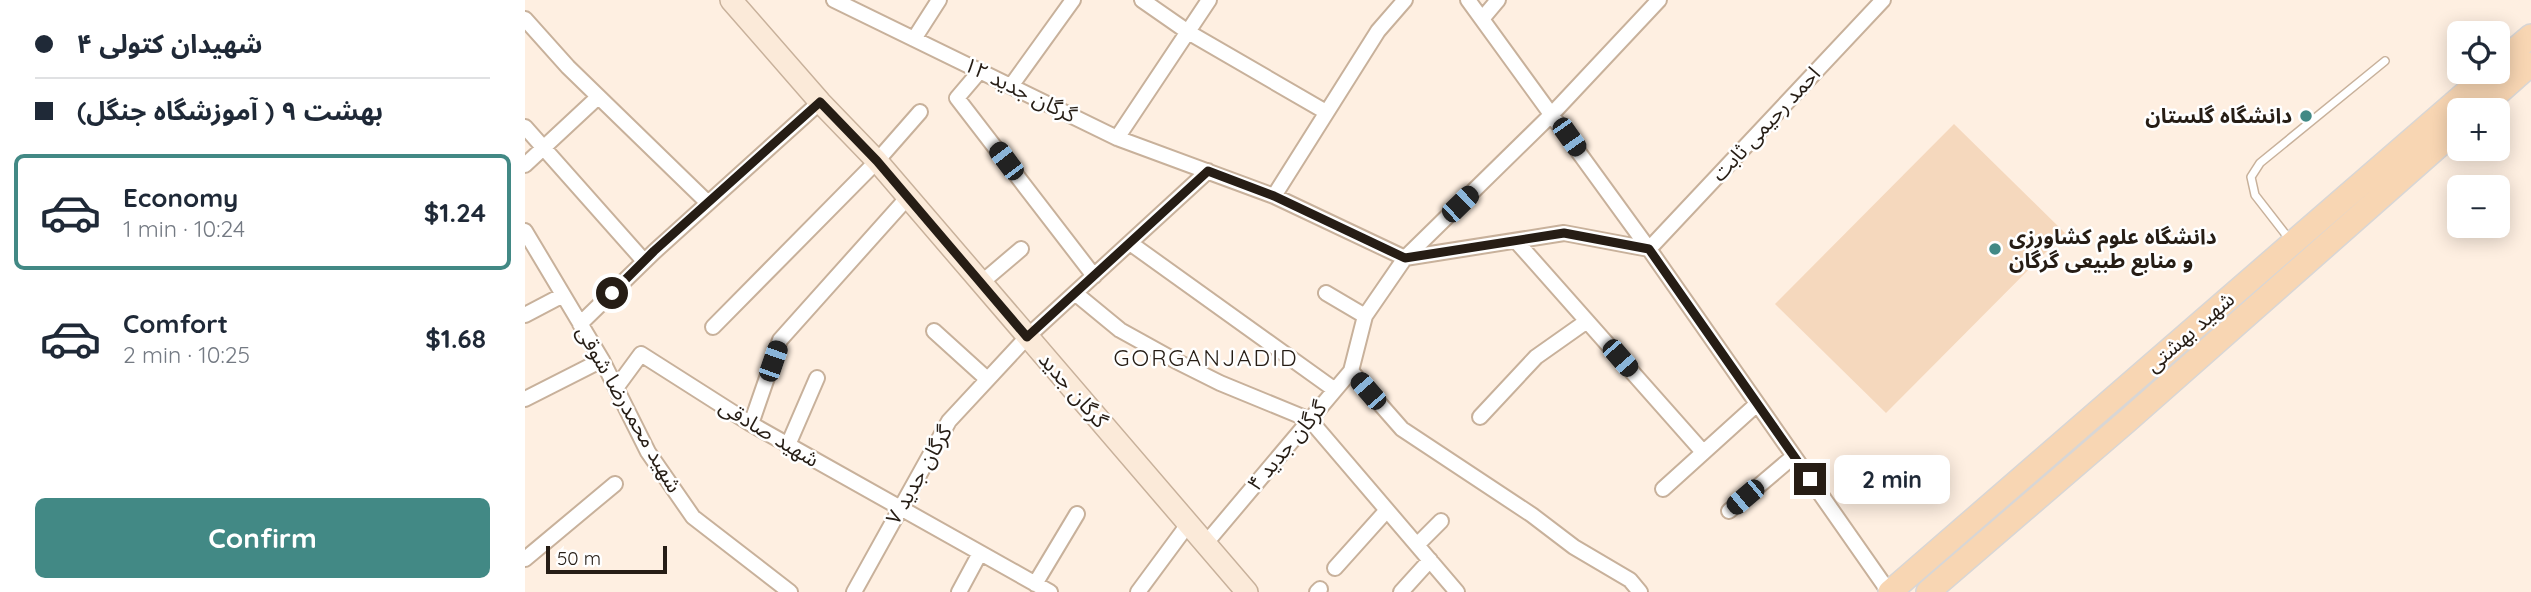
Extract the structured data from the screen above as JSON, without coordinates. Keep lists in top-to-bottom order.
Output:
{
  "streets": {
    "main road": ["شهید بهشتی", "گرگان جدید"],
    "street": [
      "گرگان جدید ۱۲",
      "احمد رحیمی ثابت",
      "شهید محمدرضا شوقی",
      "شهید صادقی",
      "گرگان جدید ۴",
      "گرگان جدید ۷"
    ]
  },
  "crossings": [
    ["گرگان جدید ۱۲", "گرگان جدید ۴"],
    ["گرگان جدید ۱۲", "گرگان جدید ۷"],
    ["گرگان جدید", "گرگان جدید ۴"],
    ["گرگان جدید", "گرگان جدید ۷"],
    ["شهید محمدرضا شوقی", "شهید صادقی"],
    ["شهید صادقی", "گرگان جدید ۷"]
  ],
  "districts": ["GORGANJADID"],
  "places": ["دانشگاه گلستان", "دانشگاه علوم کشاورزی و منابع طبیعی گرگان"],
  "scale_bar": "50 m",
  "page": {
    "banner": ["۴ شهیدان کتولی", "بهشت ۹ ( آموزشگاه جنگل)"],
    "map_buttons": ["+", "−"],
    "list": [
      {
        "name": "Economy",
        "note": "1 min · 10:24",
        "value": "$1.24"
      },
      {
        "name": "Comfort",
        "note": "2 min · 10:25",
        "value": "$1.68"
      }
    ],
    "bubble": "2 min",
    "buttons": "Confirm",
    "scale": "50 m"
  }
}
